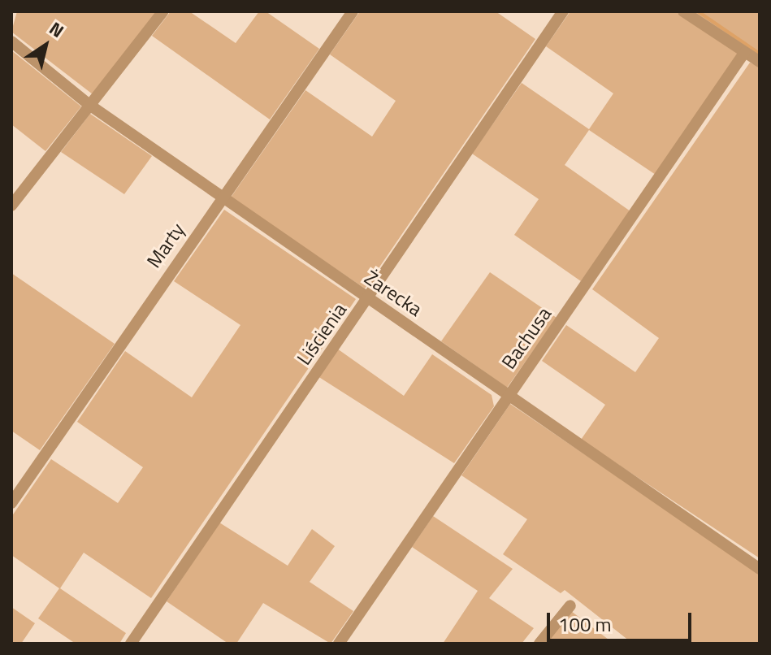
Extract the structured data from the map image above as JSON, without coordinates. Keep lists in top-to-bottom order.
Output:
{
  "streets": {
    "street": [
      "Marty",
      "Żarecka",
      "Liścienia",
      "Bachusa"
    ]
  },
  "crossings": [
    ["Marty", "Żarecka"],
    ["Żarecka", "Liścienia"],
    ["Żarecka", "Bachusa"]
  ],
  "scale_bar": "100 m",
  "north": "top right"
}
